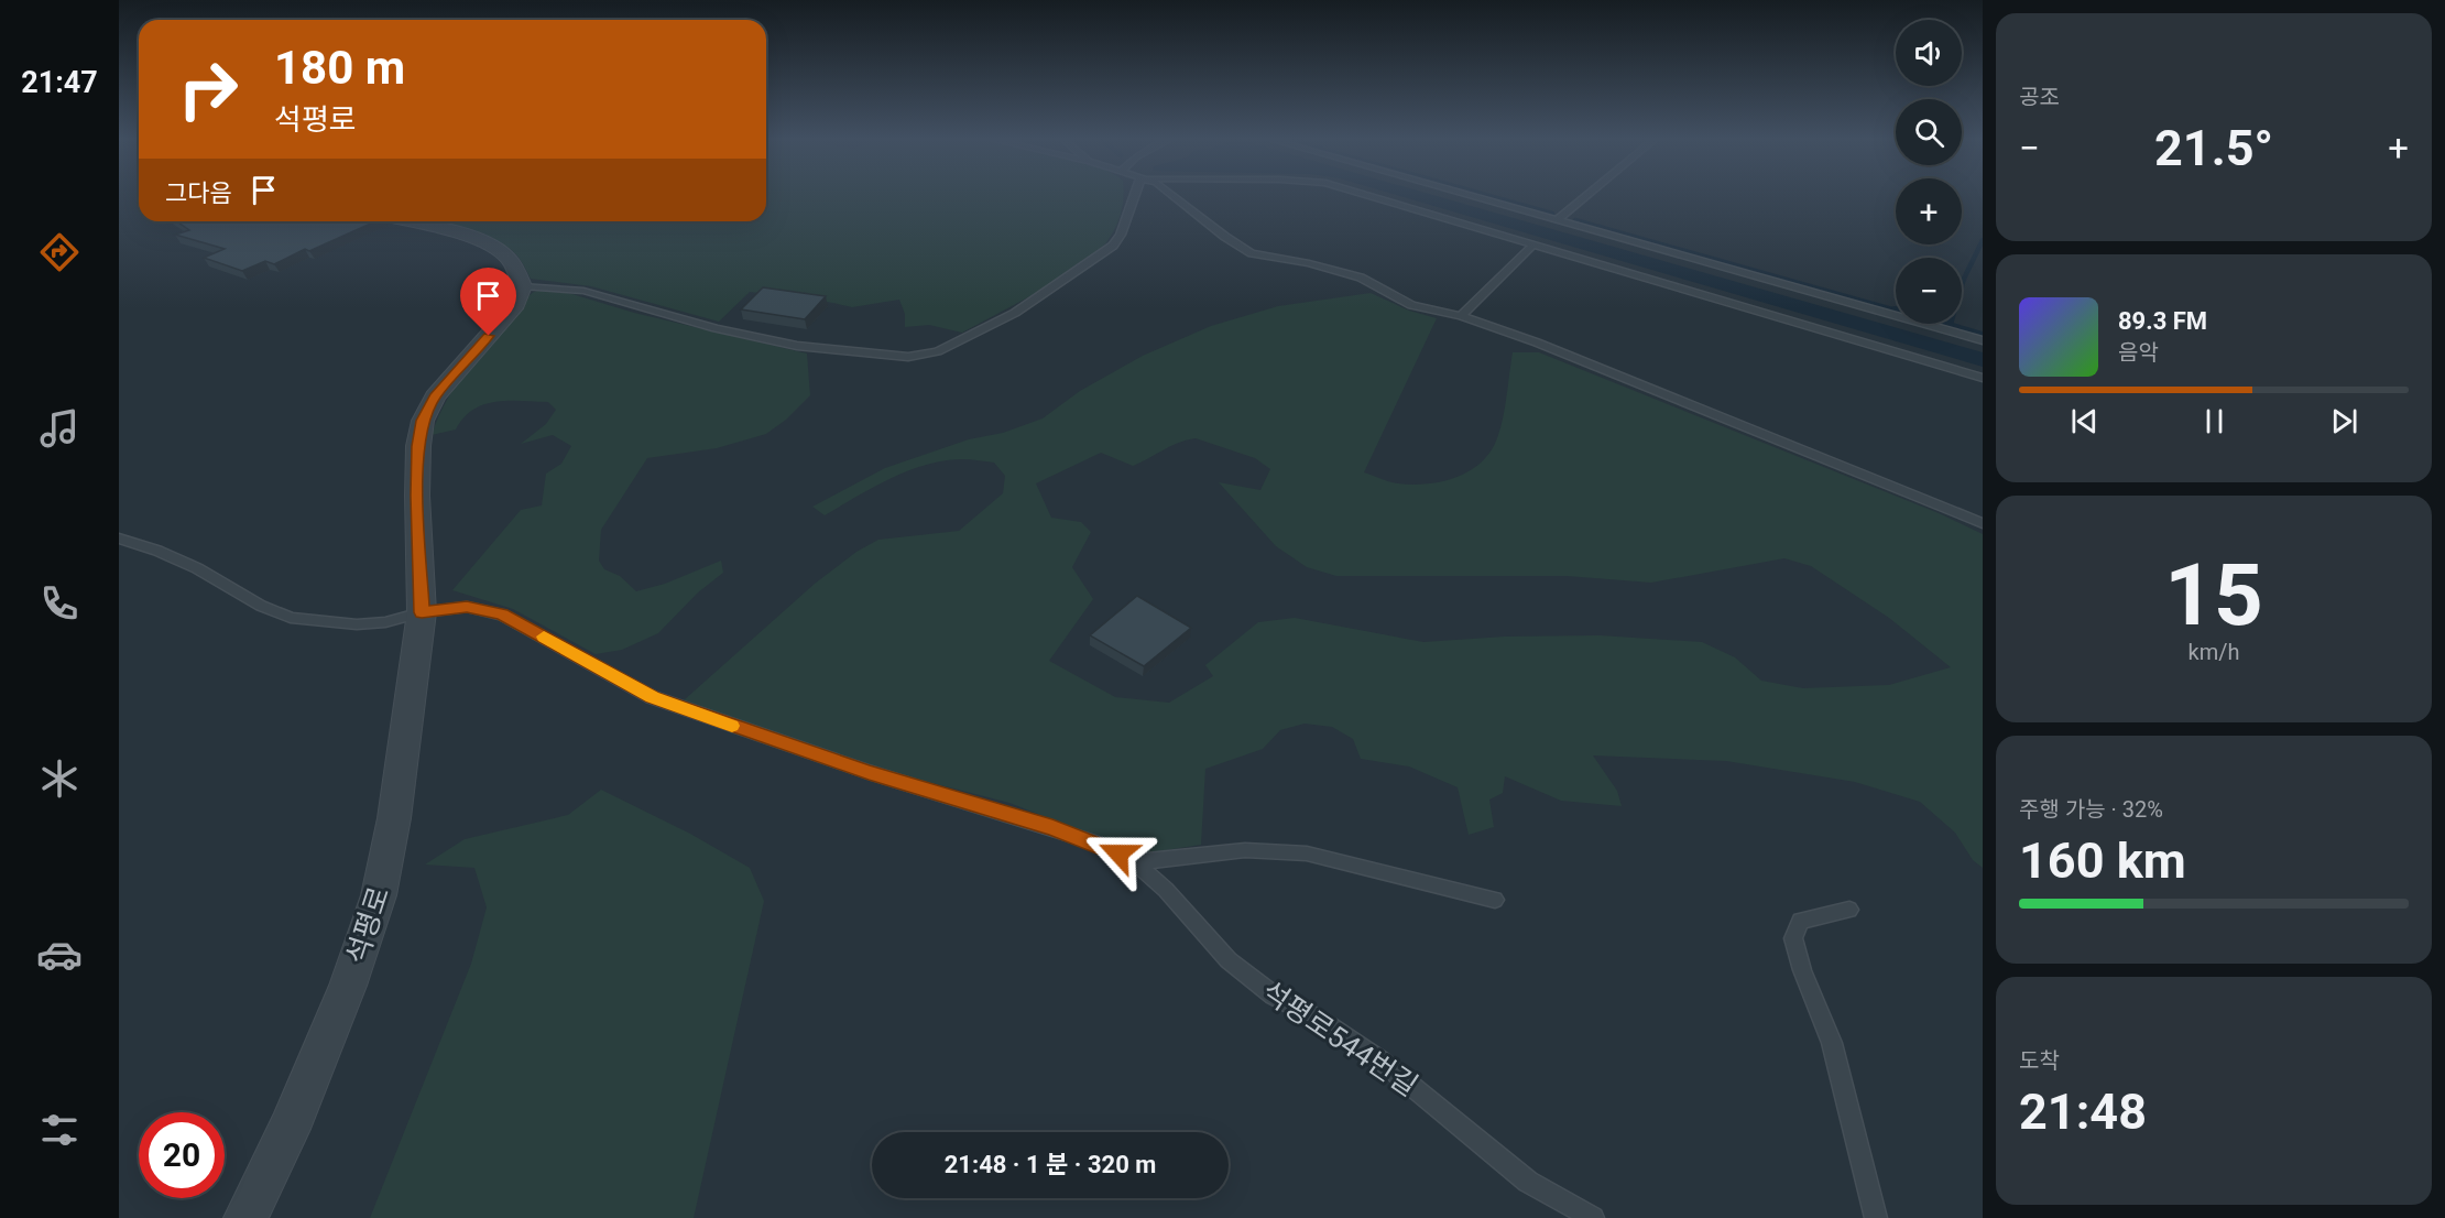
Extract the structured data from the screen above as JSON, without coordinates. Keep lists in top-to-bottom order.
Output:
{
  "streets": {
    "street": ["석평로"],
    "lane": ["석평로544번길"]
  },
  "crossings": [
    ["석평로", "석평로544번길"]
  ],
  "page": {
    "tabs": "21:47",
    "tile": [
      "공조",
      ["15", "km/h"],
      ["주행 가능 · 32%", "160 km"],
      ["도착", "21:48"]
    ],
    "map_buttons": ["+", "−"],
    "turn": ["180 m", "석평로"],
    "heat": ["−", "21.5°", "+"],
    "then": "그다음",
    "song": ["89.3 FM", "음악"],
    "limit": "20",
    "trip": "21:48 · 1 분 · 320 m"
  }
}
